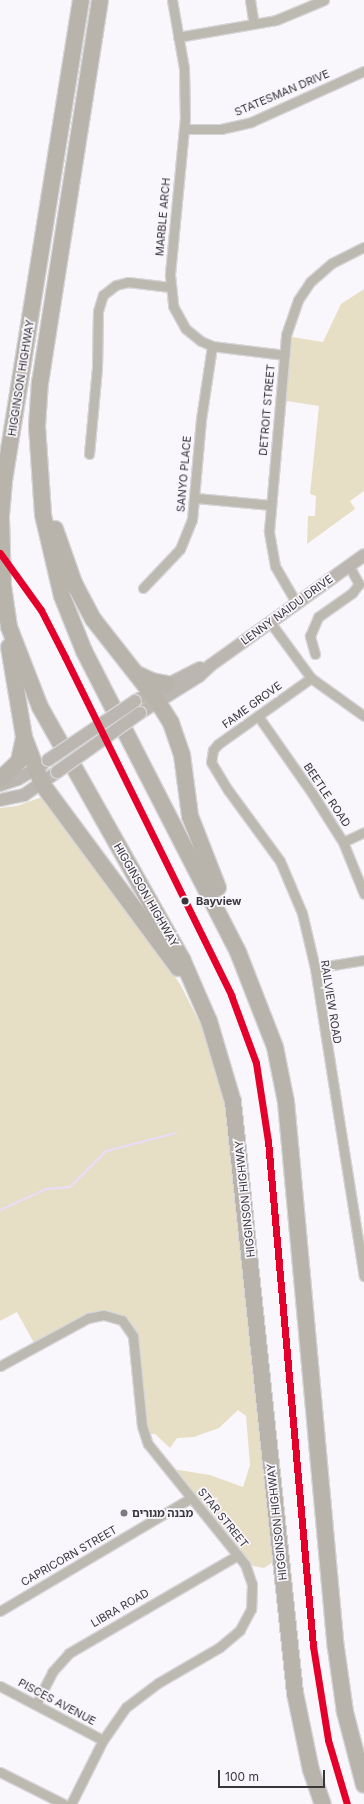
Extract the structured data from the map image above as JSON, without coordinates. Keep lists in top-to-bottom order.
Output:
{
  "streets": {
    "highway": ["HIGGINSON HIGHWAY"],
    "street": [
      "STATESMAN DRIVE",
      "MARBLE ARCH",
      "DETROIT STREET",
      "SANYO PLACE",
      "LENNY NAIDU DRIVE",
      "FAME GROVE",
      "BEETLE ROAD",
      "RAILVIEW ROAD",
      "STAR STREET",
      "CAPRICORN STREET",
      "LIBRA ROAD",
      "PISCES AVENUE"
    ]
  },
  "crossings": [
    ["STATESMAN DRIVE", "MARBLE ARCH"],
    ["MARBLE ARCH", "DETROIT STREET"],
    ["MARBLE ARCH", "SANYO PLACE"],
    ["DETROIT STREET", "LENNY NAIDU DRIVE"],
    ["FAME GROVE", "BEETLE ROAD"],
    ["FAME GROVE", "RAILVIEW ROAD"],
    ["STAR STREET", "CAPRICORN STREET"],
    ["STAR STREET", "LIBRA ROAD"],
    ["STAR STREET", "PISCES AVENUE"],
    ["LIBRA ROAD", "PISCES AVENUE"]
  ],
  "places": ["Bayview", "מבנה מגורים"],
  "scale_bar": "100 m"
}
